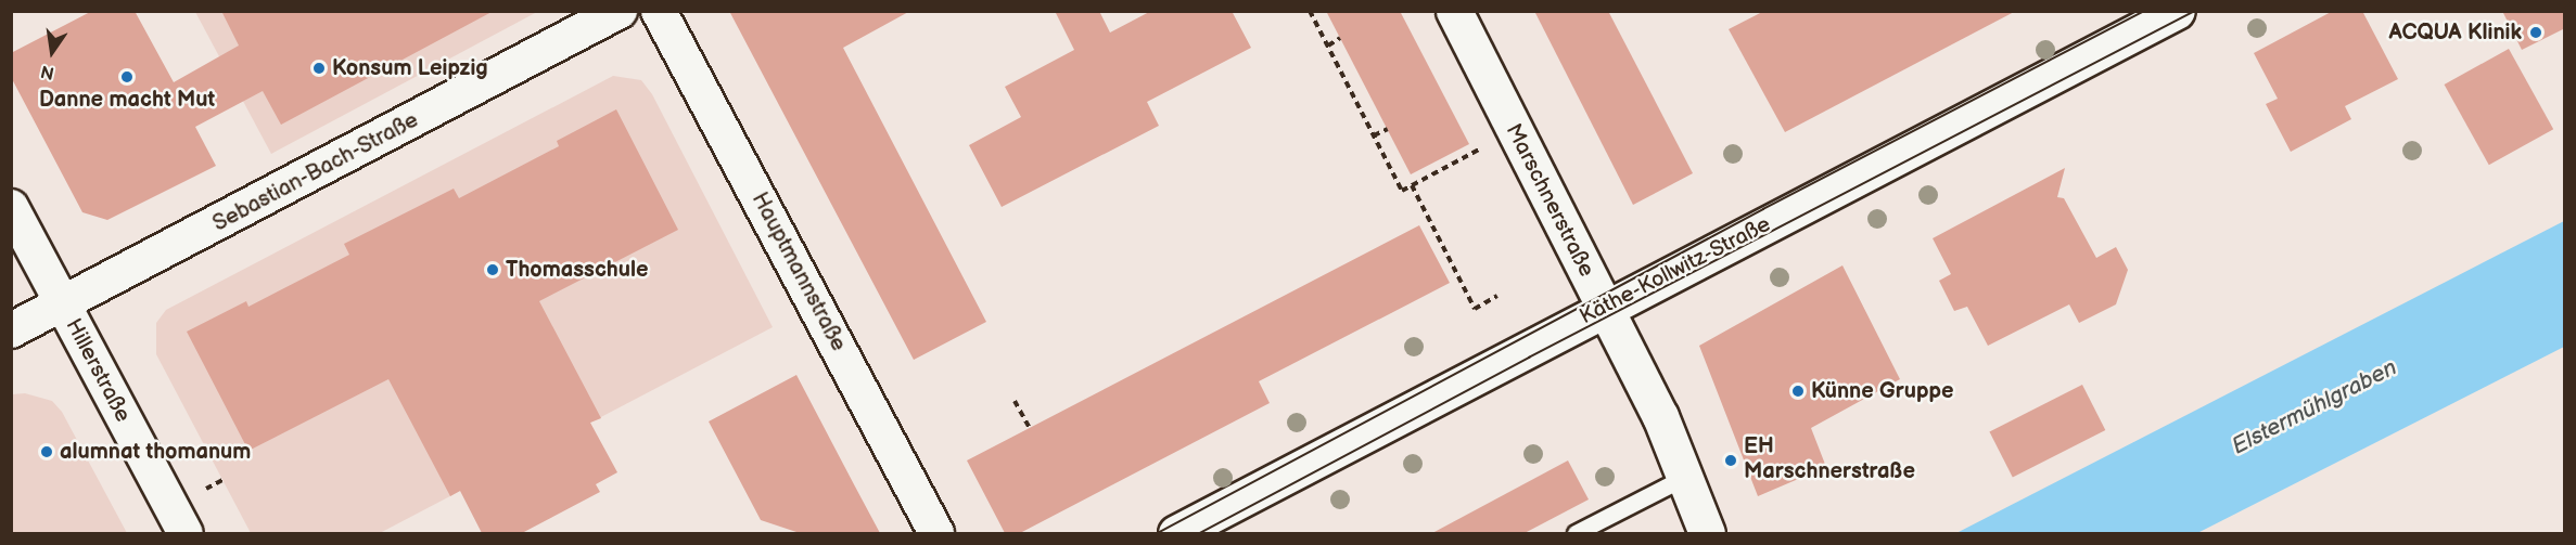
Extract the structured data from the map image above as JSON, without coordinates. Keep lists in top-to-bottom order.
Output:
{
  "streets": {
    "main road": ["Marschnerstraße", "Käthe-Kollwitz-Straße"],
    "street": ["Sebastian-Bach-Straße", "Hauptmannstraße", "Hillerstraße"]
  },
  "crossings": [
    ["Sebastian-Bach-Straße", "Hillerstraße"],
    ["Marschnerstraße", "Käthe-Kollwitz-Straße"]
  ],
  "water": ["Elstermühlgraben"],
  "places": [
    "ACQUA Klinik",
    "Konsum Leipzig",
    "Danne macht Mut",
    "Thomasschule",
    "Künne Gruppe",
    "alumnat thomanum",
    "EH Marschnerstraße"
  ],
  "north": "bottom"
}
